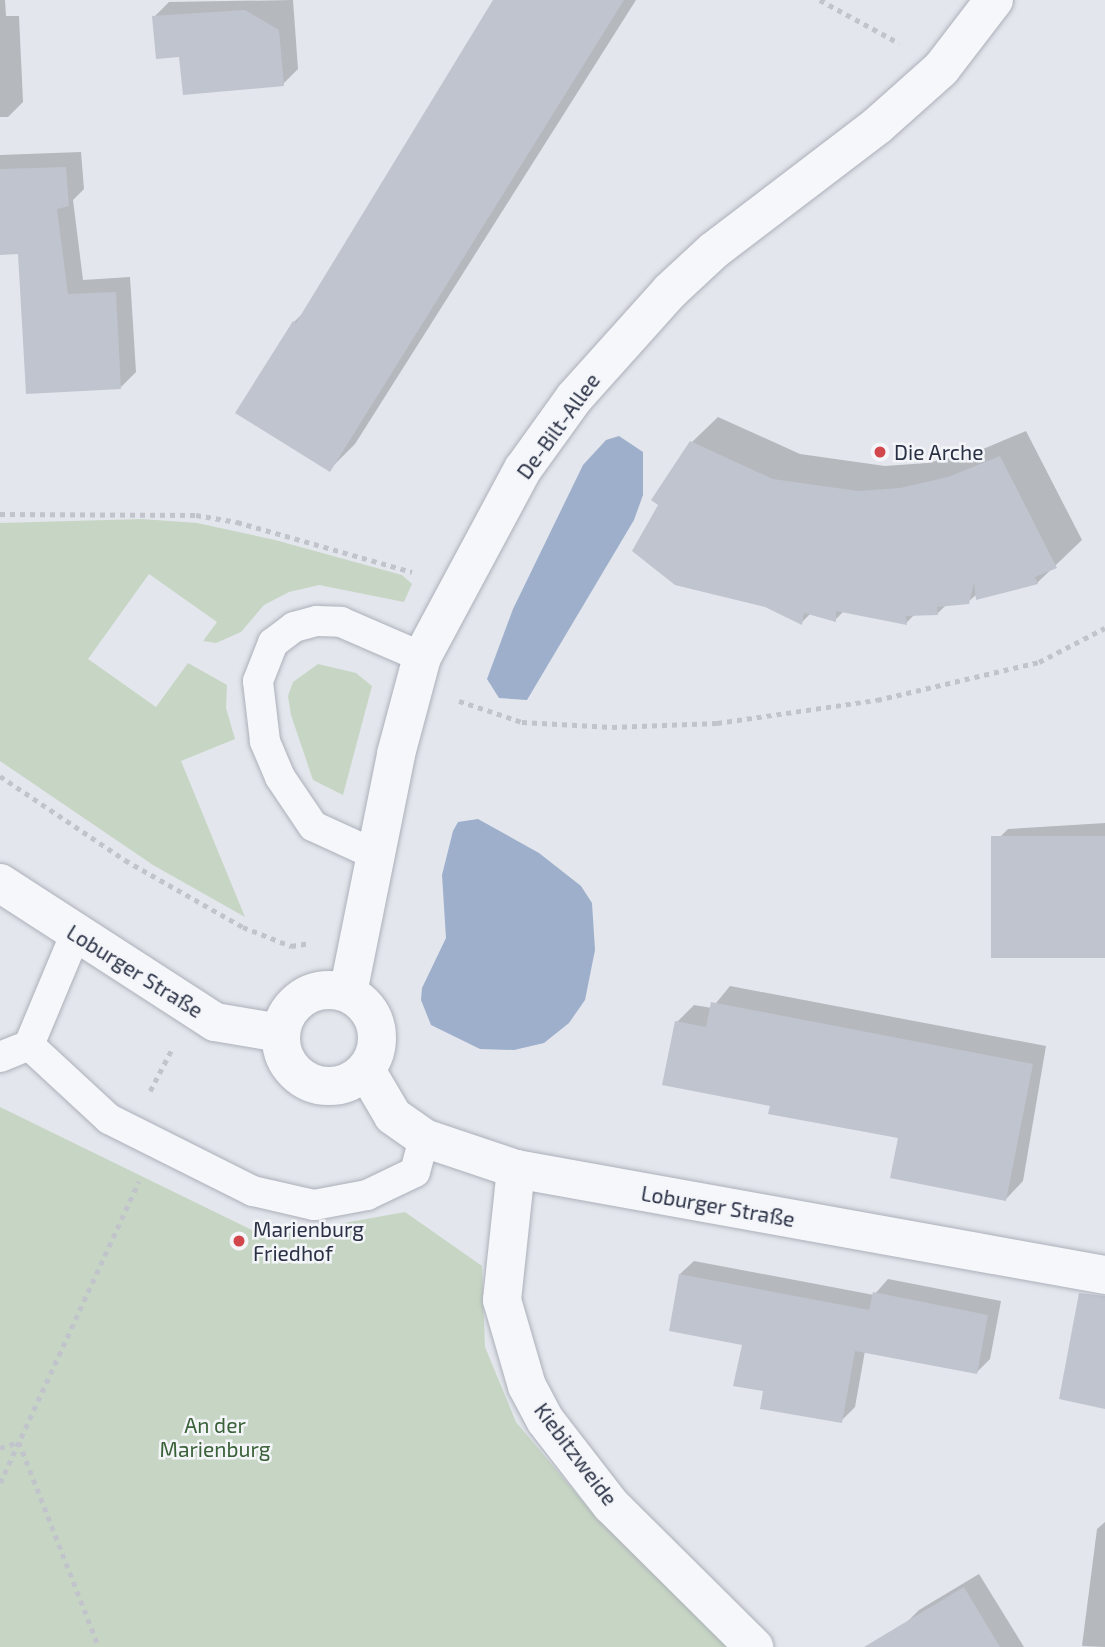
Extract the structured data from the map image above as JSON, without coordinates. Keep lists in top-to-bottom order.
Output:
{
  "streets": {
    "street": ["De-Bilt-Allee", "Loburger Straße", "Kiebitzweide"]
  },
  "crossings": [
    ["De-Bilt-Allee", "Loburger Straße"],
    ["Loburger Straße", "Kiebitzweide"]
  ],
  "parks": ["An der Marienburg"],
  "places": ["Die Arche", "Marienburg Friedhof"]
}
